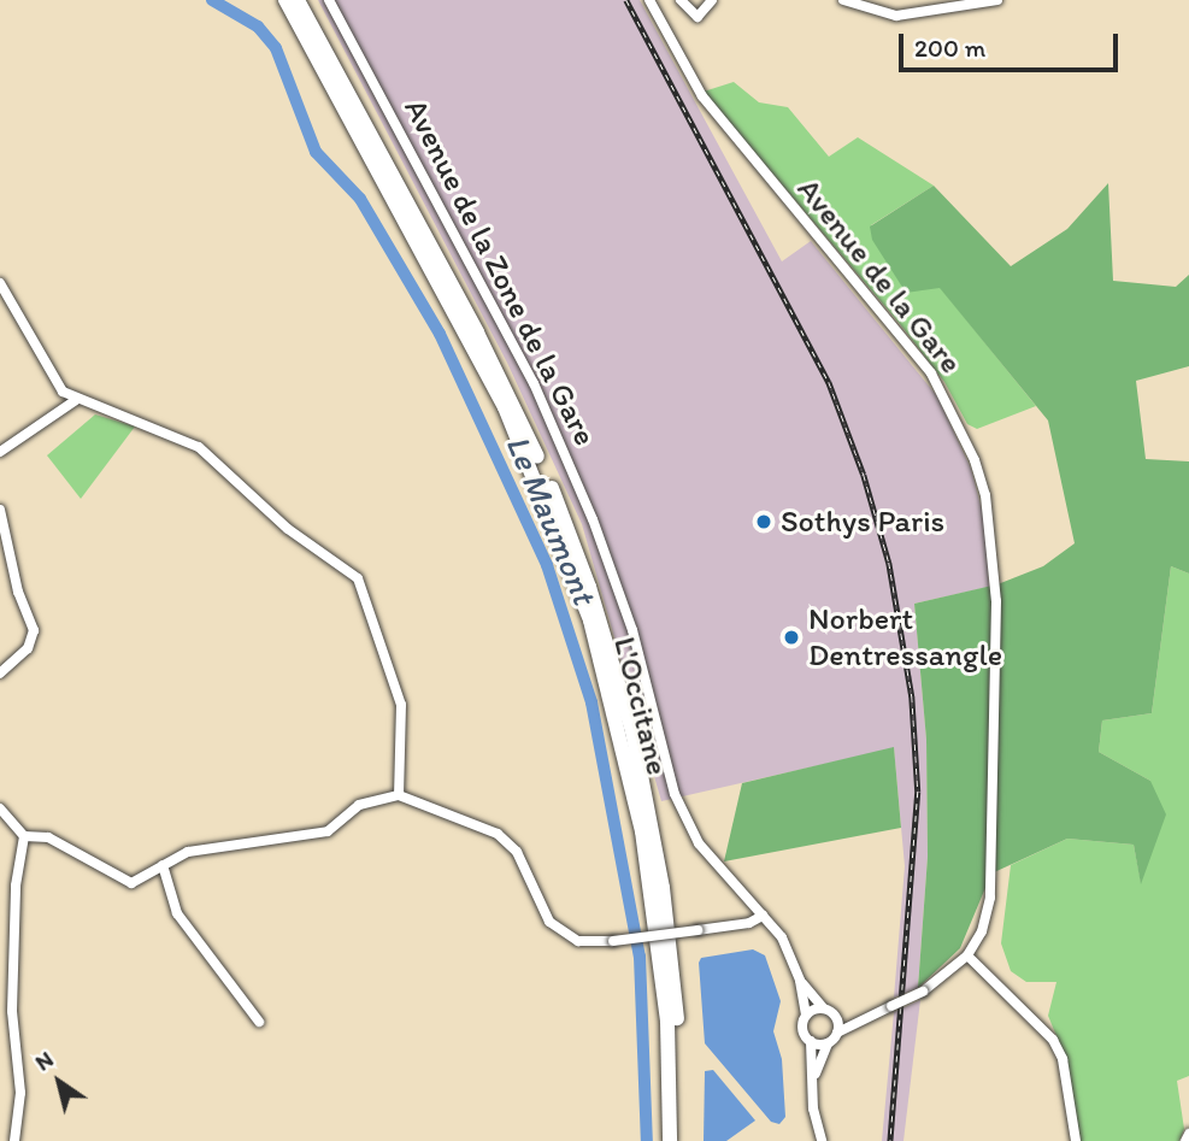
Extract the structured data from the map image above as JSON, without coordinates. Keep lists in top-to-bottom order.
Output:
{
  "streets": {
    "highway": ["L'Occitane"],
    "street": ["Avenue de la Zone de la Gare", "Avenue de la Gare"]
  },
  "crossings": [
    ["Avenue de la Zone de la Gare", "Avenue de la Gare"]
  ],
  "water": ["Le Maumont"],
  "places": ["Sothys Paris", "Norbert Dentressangle"],
  "scale_bar": "200 m",
  "north": "top left"
}
